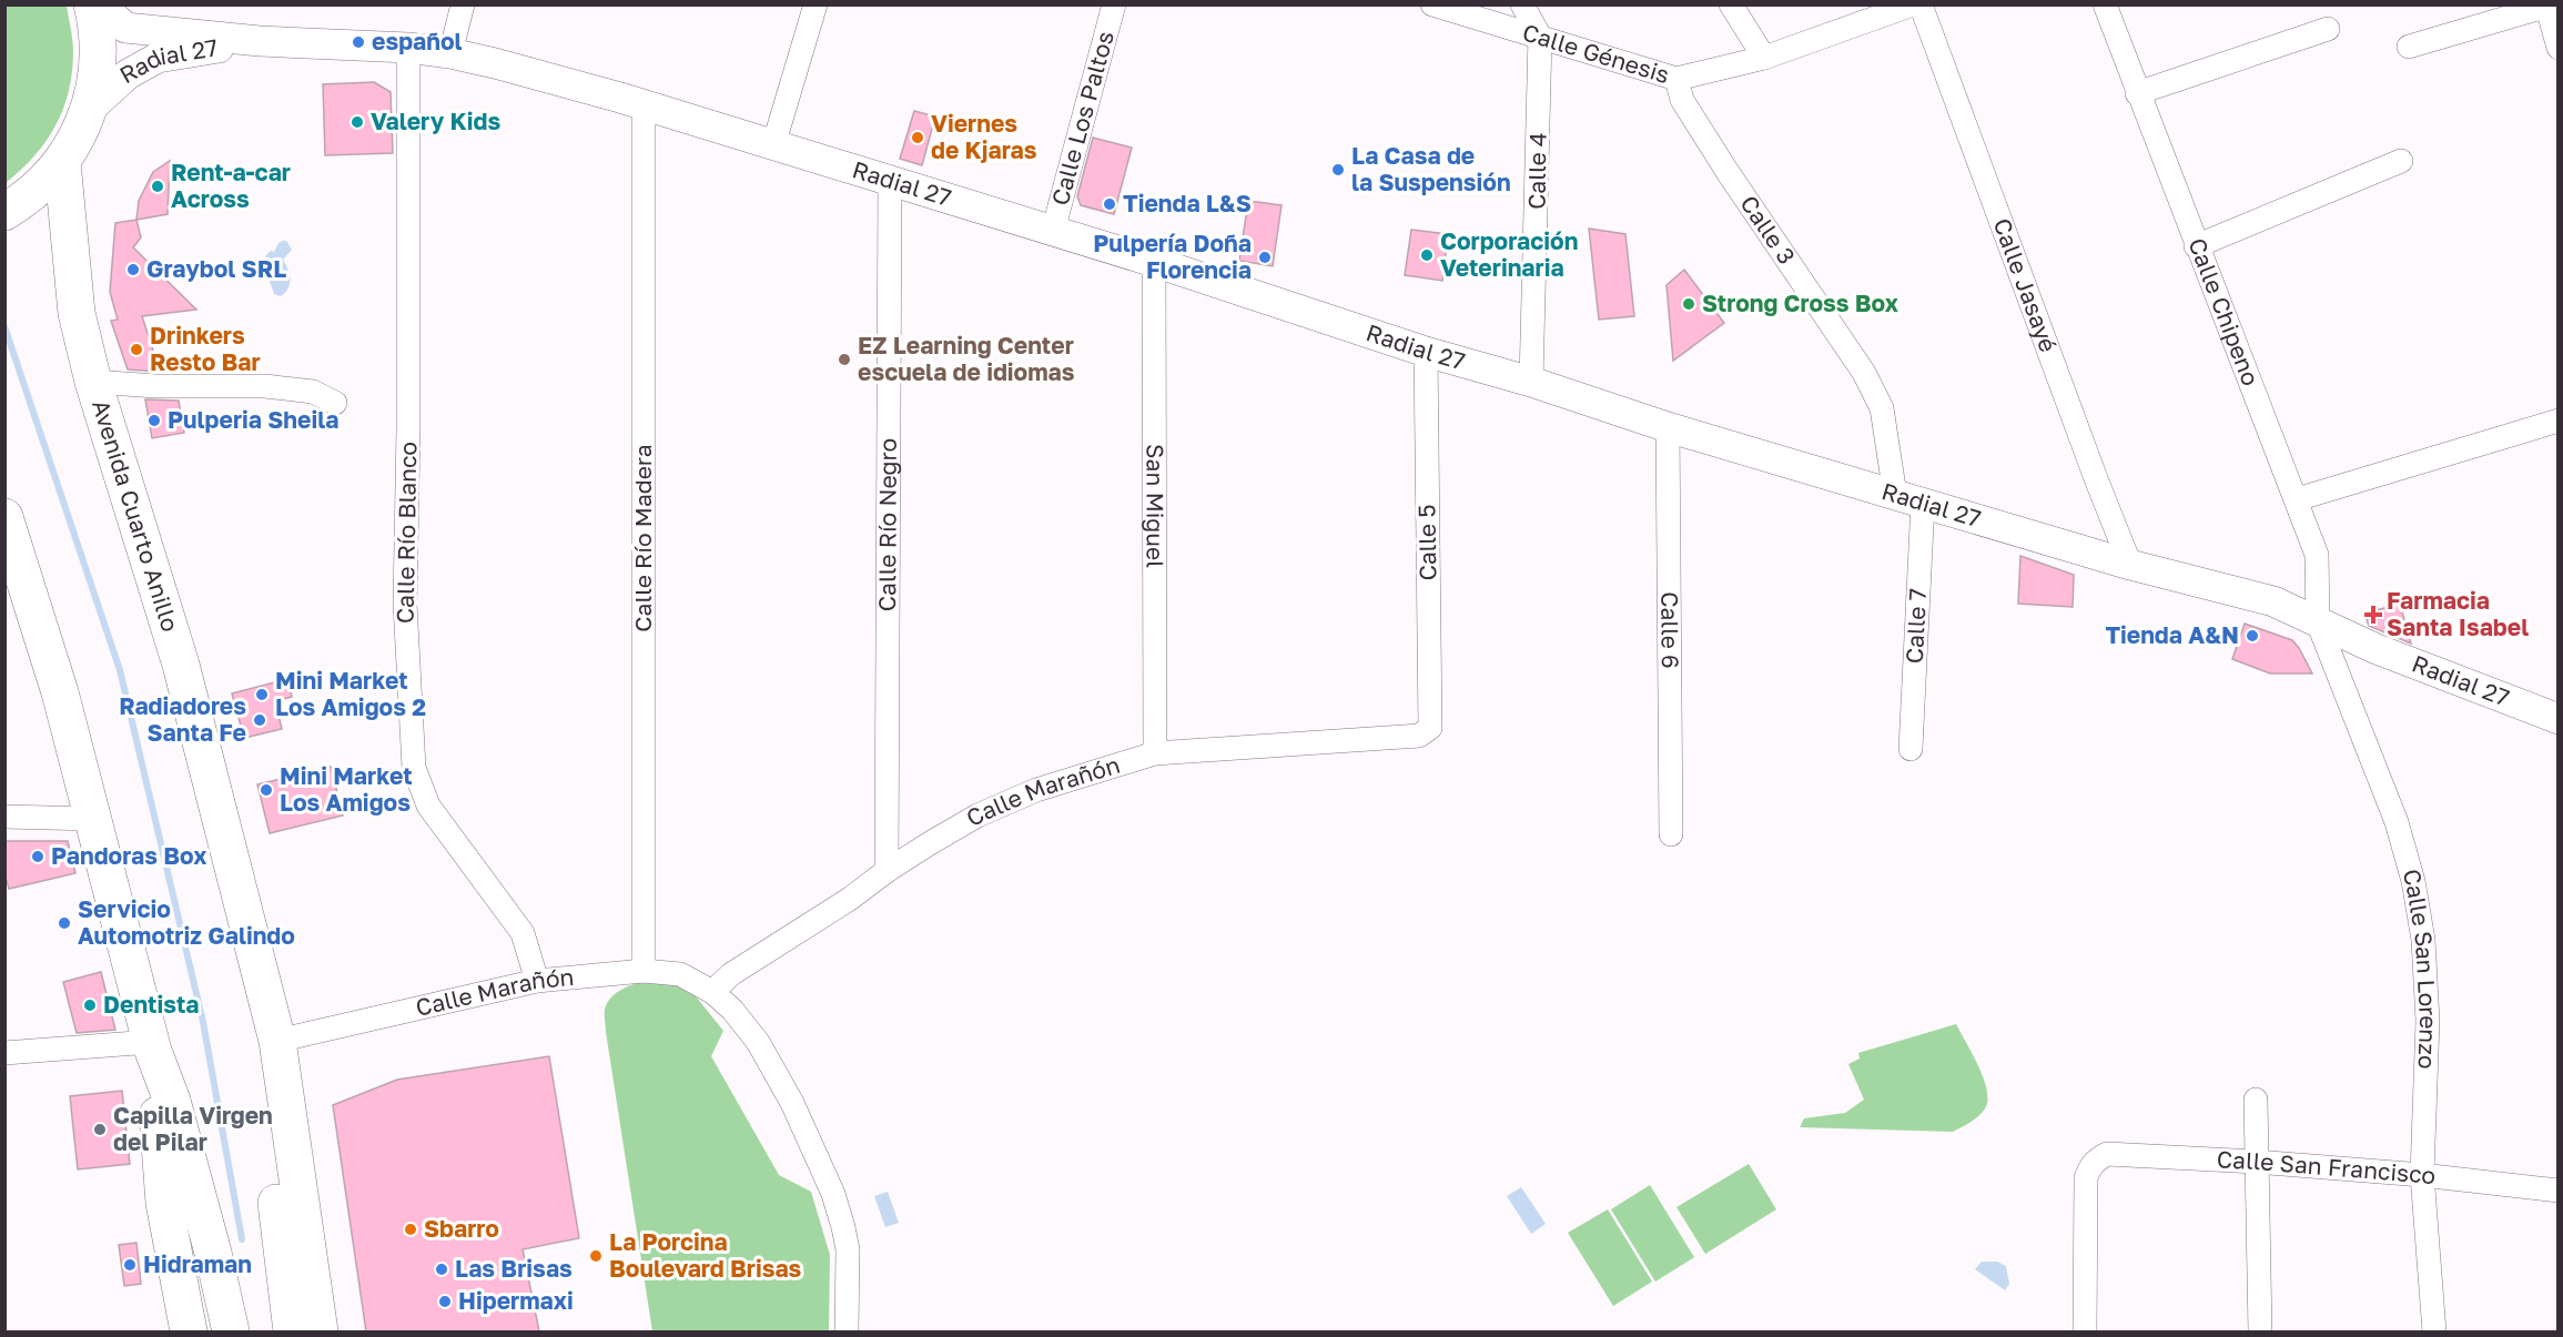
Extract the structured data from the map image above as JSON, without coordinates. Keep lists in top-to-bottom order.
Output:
{
  "streets": {
    "highway": ["Avenida Cuarto Anillo"],
    "street": [
      "Calle Génesis",
      "Radial 27",
      "Calle Los Paltos",
      "Calle 4",
      "Calle 3",
      "Calle Jasayé",
      "Calle Chipeno",
      "San Miguel",
      "Calle Río Negro",
      "Calle Río Blanco",
      "Calle Río Madera",
      "Calle 5",
      "Calle 7",
      "Calle 6",
      "Calle Marañón",
      "Calle San Lorenzo",
      "Calle San Francisco"
    ]
  },
  "crossings": [
    ["Calle Génesis", "Calle 4"],
    ["Calle Génesis", "Calle 3"],
    ["Radial 27", "Calle Los Paltos"],
    ["Radial 27", "Calle 4"],
    ["Radial 27", "Calle 3"],
    ["Radial 27", "Calle Jasayé"],
    ["Radial 27", "Calle Chipeno"],
    ["Radial 27", "San Miguel"],
    ["Radial 27", "Calle Río Negro"],
    ["Radial 27", "Calle Río Blanco"],
    ["Radial 27", "Calle Río Madera"],
    ["Radial 27", "Calle 5"],
    ["Radial 27", "Calle 7"],
    ["Radial 27", "Calle 6"],
    ["Radial 27", "Calle San Lorenzo"],
    ["Calle 3", "Calle 7"],
    ["Calle Chipeno", "Calle San Lorenzo"],
    ["San Miguel", "Calle Marañón"],
    ["Avenida Cuarto Anillo", "Calle Marañón"],
    ["Calle Río Negro", "Calle Marañón"],
    ["Calle Río Blanco", "Calle Marañón"],
    ["Calle Río Madera", "Calle Marañón"],
    ["Calle 5", "Calle Marañón"],
    ["Calle San Lorenzo", "Calle San Francisco"]
  ],
  "places": {
    "other": [
      "español",
      "Valery Kids",
      "Viernes de Kjaras",
      "La Casa de la Suspensión",
      "Rent-a-car Across",
      "Tienda L&S",
      "Corporación Veterinaria",
      "Pulpería Doña Florencia",
      "Graybol SRL",
      "Strong Cross Box",
      "Drinkers Resto Bar",
      "EZ Learning Center escuela de idiomas",
      "Pulperia Sheila",
      "Tienda A&N",
      "Mini Market Los Amigos 2",
      "Radiadores Santa Fe",
      "Mini Market Los Amigos",
      "Pandoras Box",
      "Servicio Automotriz Galindo",
      "Dentista",
      "Capilla Virgen del Pilar",
      "Sbarro",
      "La Porcina Boulevard Brisas",
      "Hidraman",
      "Las Brisas",
      "Hipermaxi"
    ],
    "health": ["Farmacia Santa Isabel"]
  }
}
